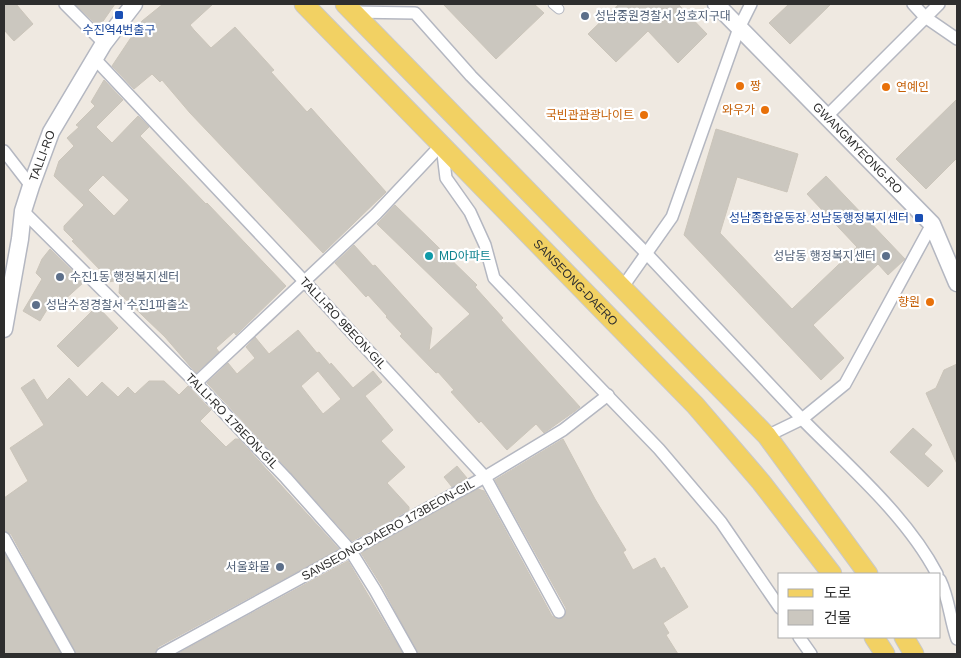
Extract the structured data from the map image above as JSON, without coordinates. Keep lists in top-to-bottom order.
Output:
{
  "streets": {
    "main road": ["GWANGMYEONG-RO", "TALLI-RO", "SANSEONG-DAERO"],
    "street": ["TALLI-RO 9BEON-GIL", "TALLI-RO 17BEON-GIL", "SANSEONG-DAERO 173BEON-GIL"]
  },
  "crossings": [
    ["TALLI-RO", "TALLI-RO 9BEON-GIL"],
    ["TALLI-RO", "TALLI-RO 17BEON-GIL"],
    ["TALLI-RO 9BEON-GIL", "SANSEONG-DAERO 173BEON-GIL"],
    ["TALLI-RO 17BEON-GIL", "SANSEONG-DAERO 173BEON-GIL"]
  ],
  "places": {
    "transit": ["수진역4번출구", "성남종합운동장.성남동행정복지센터"],
    "other": [
      "성남중원경찰서 성호지구대",
      "짱",
      "연예인",
      "와우가",
      "국빈관관광나이트",
      "MD아파트",
      "성남동 행정복지센터",
      "수진1동 행정복지센터",
      "향원",
      "성남수정경찰서 수진1파출소",
      "서울화물"
    ]
  },
  "legend": ["도로", "건물"]
}
